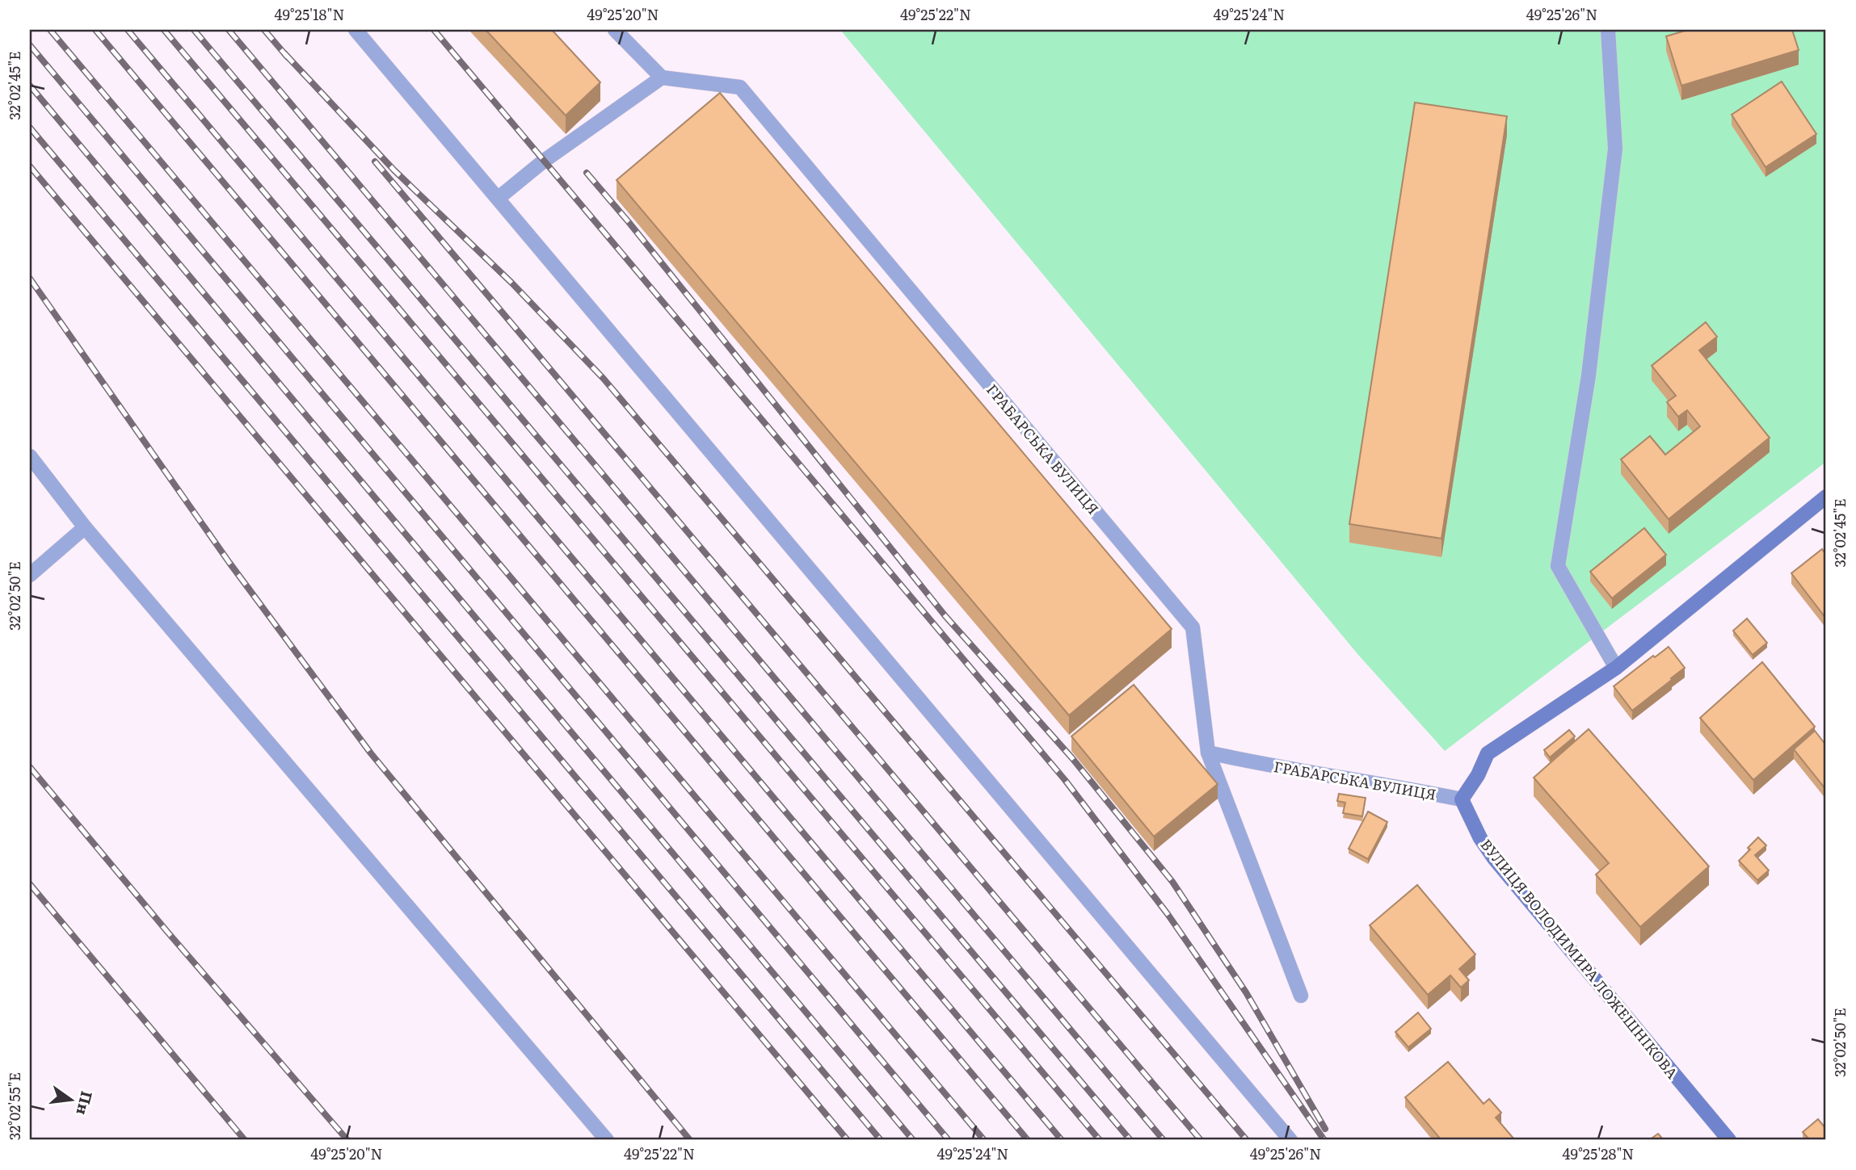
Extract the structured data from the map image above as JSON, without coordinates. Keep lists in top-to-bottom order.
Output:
{
  "streets": {
    "street": ["ВУЛИЦЯ ВОЛОДИМИРА ЛОЖЕШНІКОВА"],
    "lane": ["ГРАБАРСЬКА ВУЛИЦЯ"]
  },
  "crossings": [
    ["ГРАБАРСЬКА ВУЛИЦЯ", "ВУЛИЦЯ ВОЛОДИМИРА ЛОЖЕШНІКОВА"]
  ],
  "north": "right",
  "coordinates": [
    "49°25'18\"N",
    "49°25'20\"N",
    "49°25'22\"N",
    "49°25'24\"N",
    "49°25'26\"N",
    "32°02'45\"E",
    "32°02'50\"E",
    "32°02'55\"E",
    "49°25'28\"N"
  ]
}
